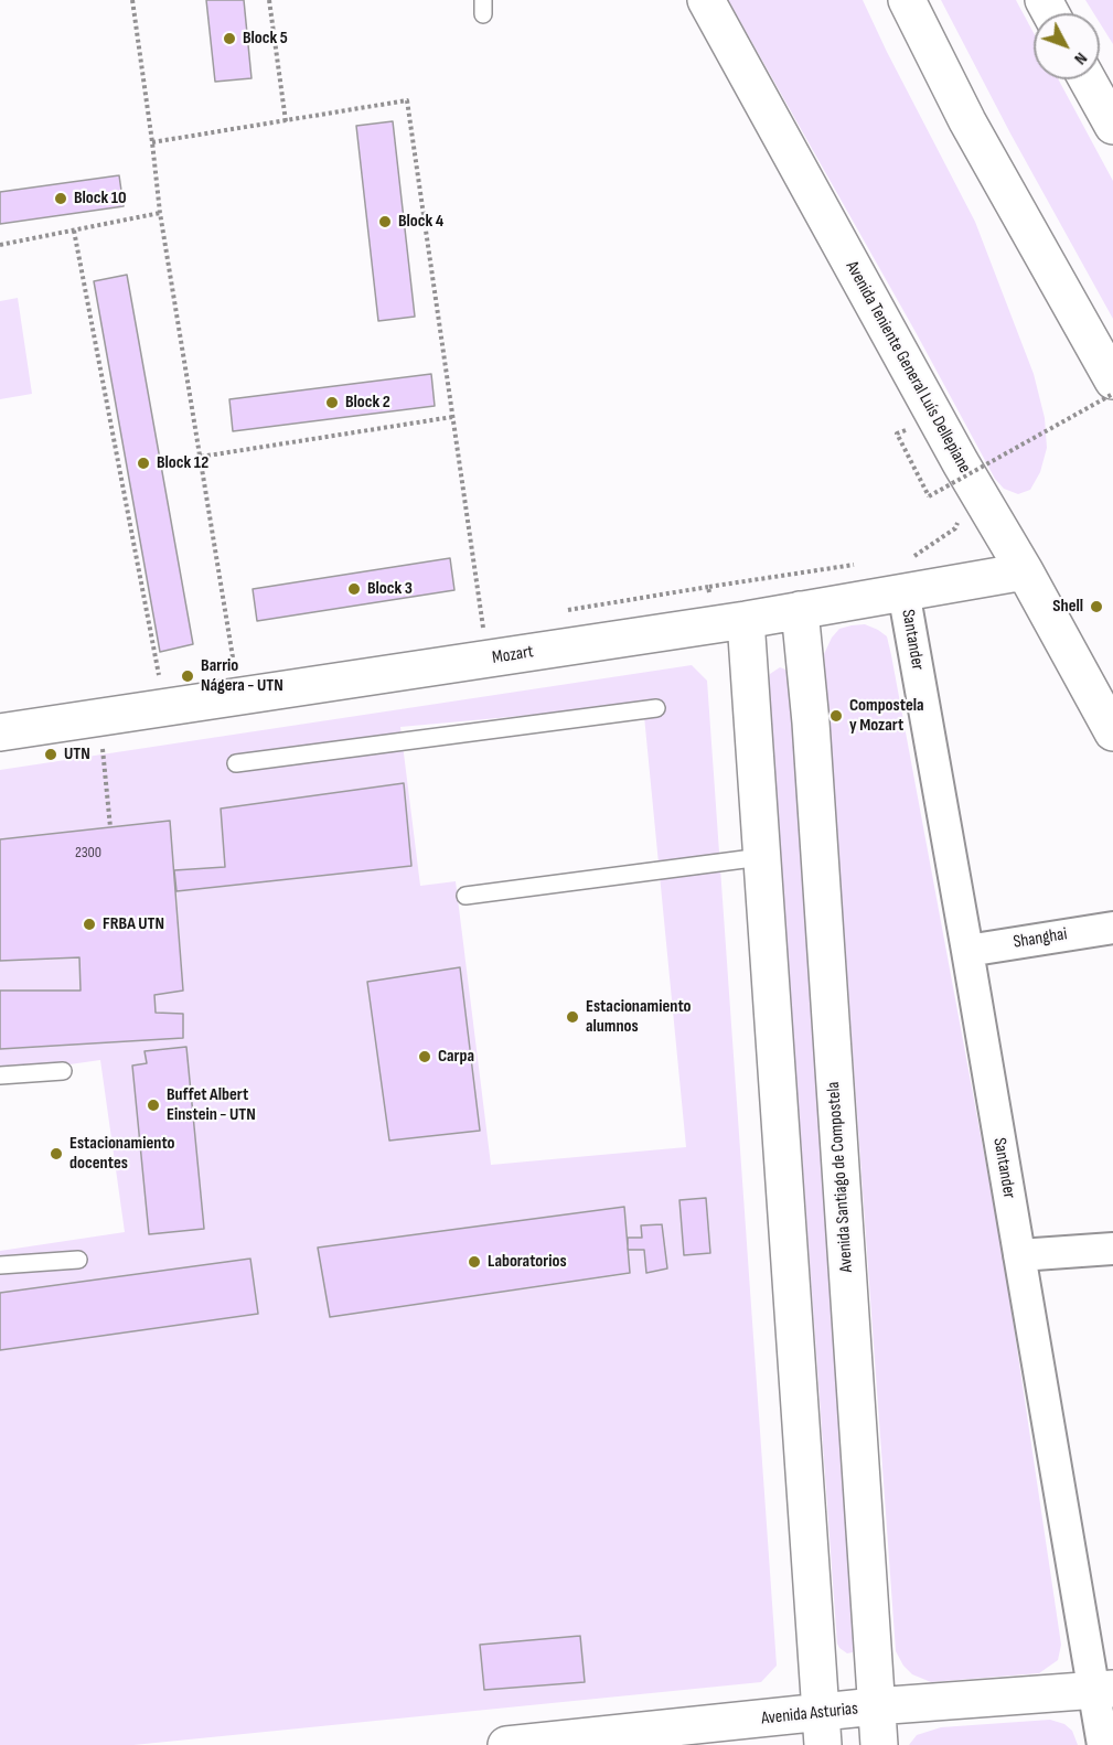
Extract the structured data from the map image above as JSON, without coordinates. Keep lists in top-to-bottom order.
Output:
{
  "streets": {
    "main road": [
      "Avenida Teniente General Luís Dellepiane",
      "Mozart",
      "Avenida Santiago de Compostela",
      "Avenida Asturias"
    ],
    "street": ["Santander", "Shanghai"]
  },
  "crossings": [
    ["Avenida Teniente General Luís Dellepiane", "Mozart"],
    ["Santander", "Mozart"],
    ["Santander", "Shanghai"],
    ["Santander", "Avenida Asturias"],
    ["Mozart", "Avenida Santiago de Compostela"],
    ["Avenida Santiago de Compostela", "Avenida Asturias"]
  ],
  "places": [
    "Block 5",
    "Block 10",
    "Block 4",
    "Block 2",
    "Block 12",
    "Block 3",
    "Shell",
    "Barrio Nágera - UTN",
    "Compostela y Mozart",
    "UTN",
    "FRBA UTN",
    "Estacionamiento alumnos",
    "Carpa",
    "Buffet Albert Einstein - UTN",
    "Estacionamiento docentes",
    "Laboratorios"
  ],
  "house_numbers": ["2300"],
  "north": "bottom right"
}
